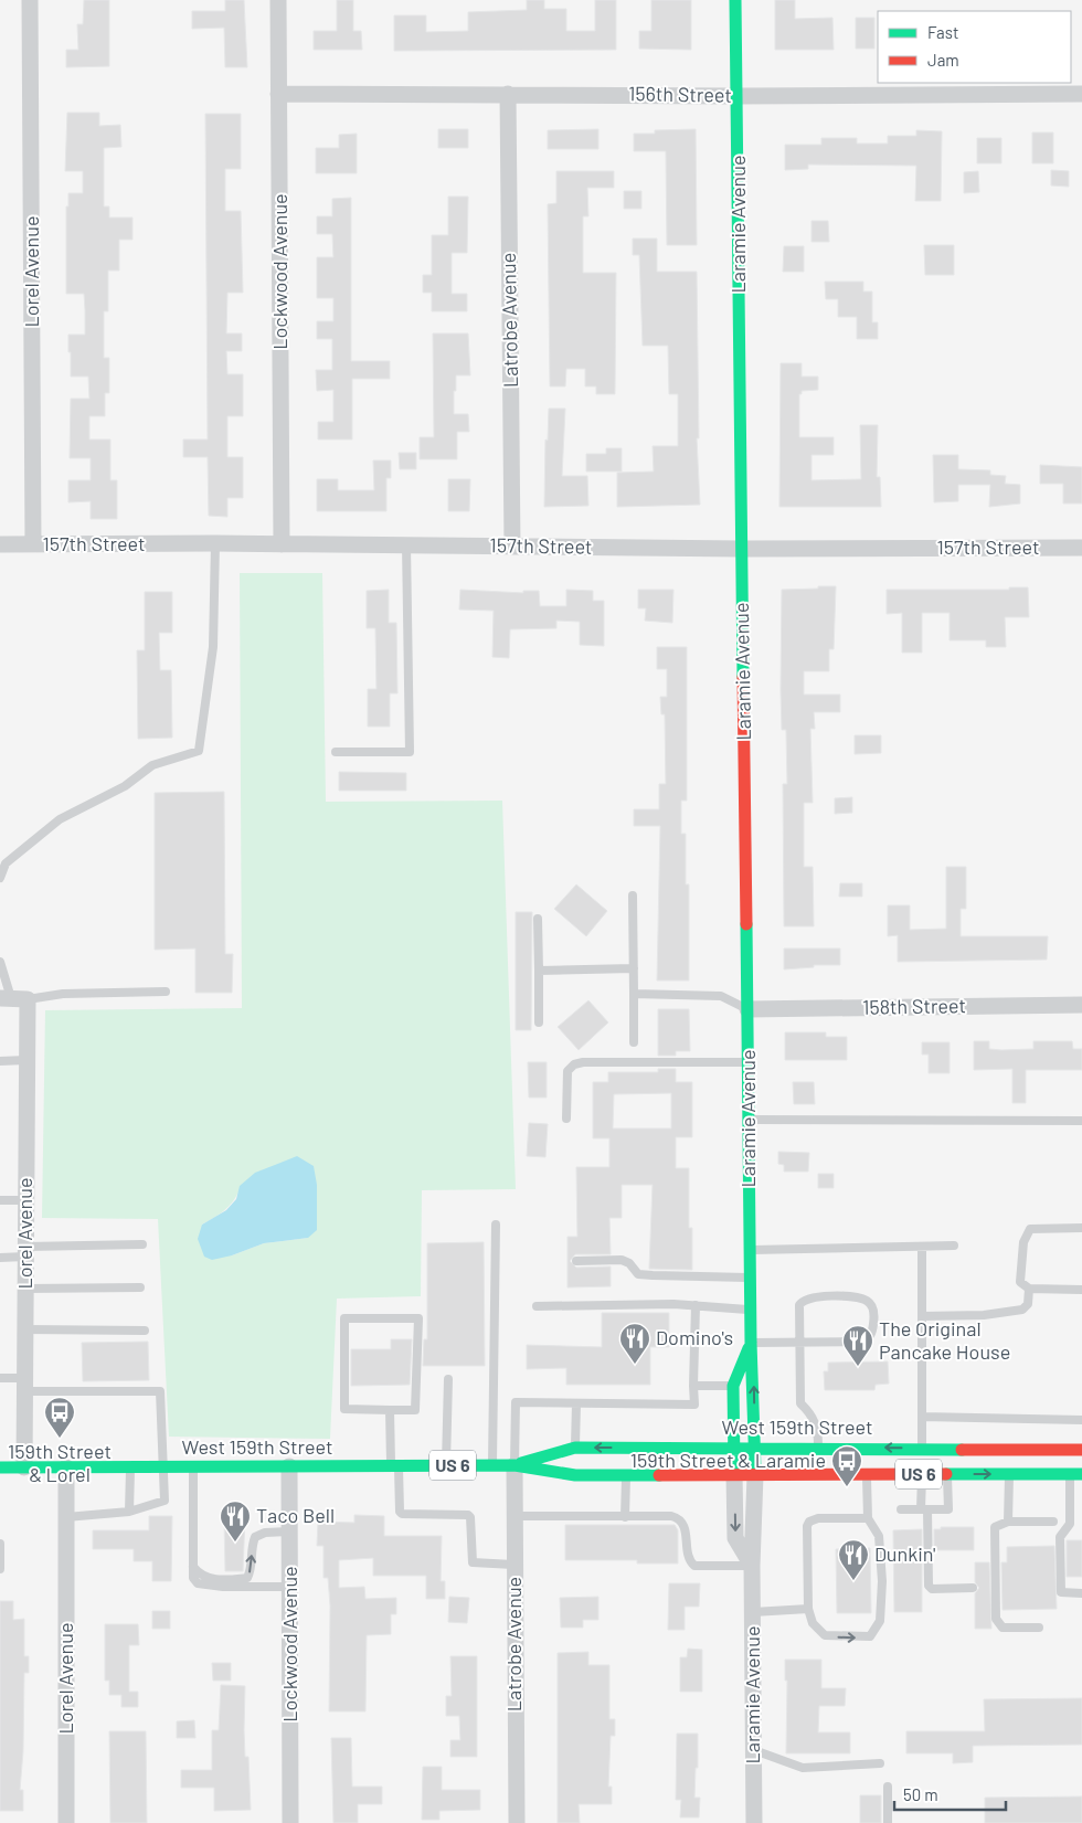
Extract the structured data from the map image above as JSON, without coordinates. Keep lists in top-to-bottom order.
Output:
{
  "streets": {
    "main road": ["Laramie Avenue", "West 159th Street", "US 6"],
    "street": [
      "156th Street",
      "Lorel Avenue",
      "Lockwood Avenue",
      "Latrobe Avenue",
      "157th Street",
      "158th Street"
    ]
  },
  "crossings": [
    ["156th Street", "Laramie Avenue"],
    ["156th Street", "Lockwood Avenue"],
    ["156th Street", "Latrobe Avenue"],
    ["Laramie Avenue", "157th Street"],
    ["Laramie Avenue", "158th Street"],
    ["Laramie Avenue", "West 159th Street"],
    ["Lorel Avenue", "157th Street"],
    ["Lorel Avenue", "West 159th Street"],
    ["Lockwood Avenue", "157th Street"],
    ["Lockwood Avenue", "West 159th Street"],
    ["Latrobe Avenue", "157th Street"],
    ["Latrobe Avenue", "West 159th Street"]
  ],
  "places": {
    "restaurant": [
      "Domino's",
      "The Original Pancake House",
      "Taco Bell",
      "Dunkin'"
    ],
    "bus stop": ["159th Street & Lorel", "159th Street & Laramie"]
  },
  "legend": ["Fast", "Jam"],
  "scale_bar": "50 m"
}
